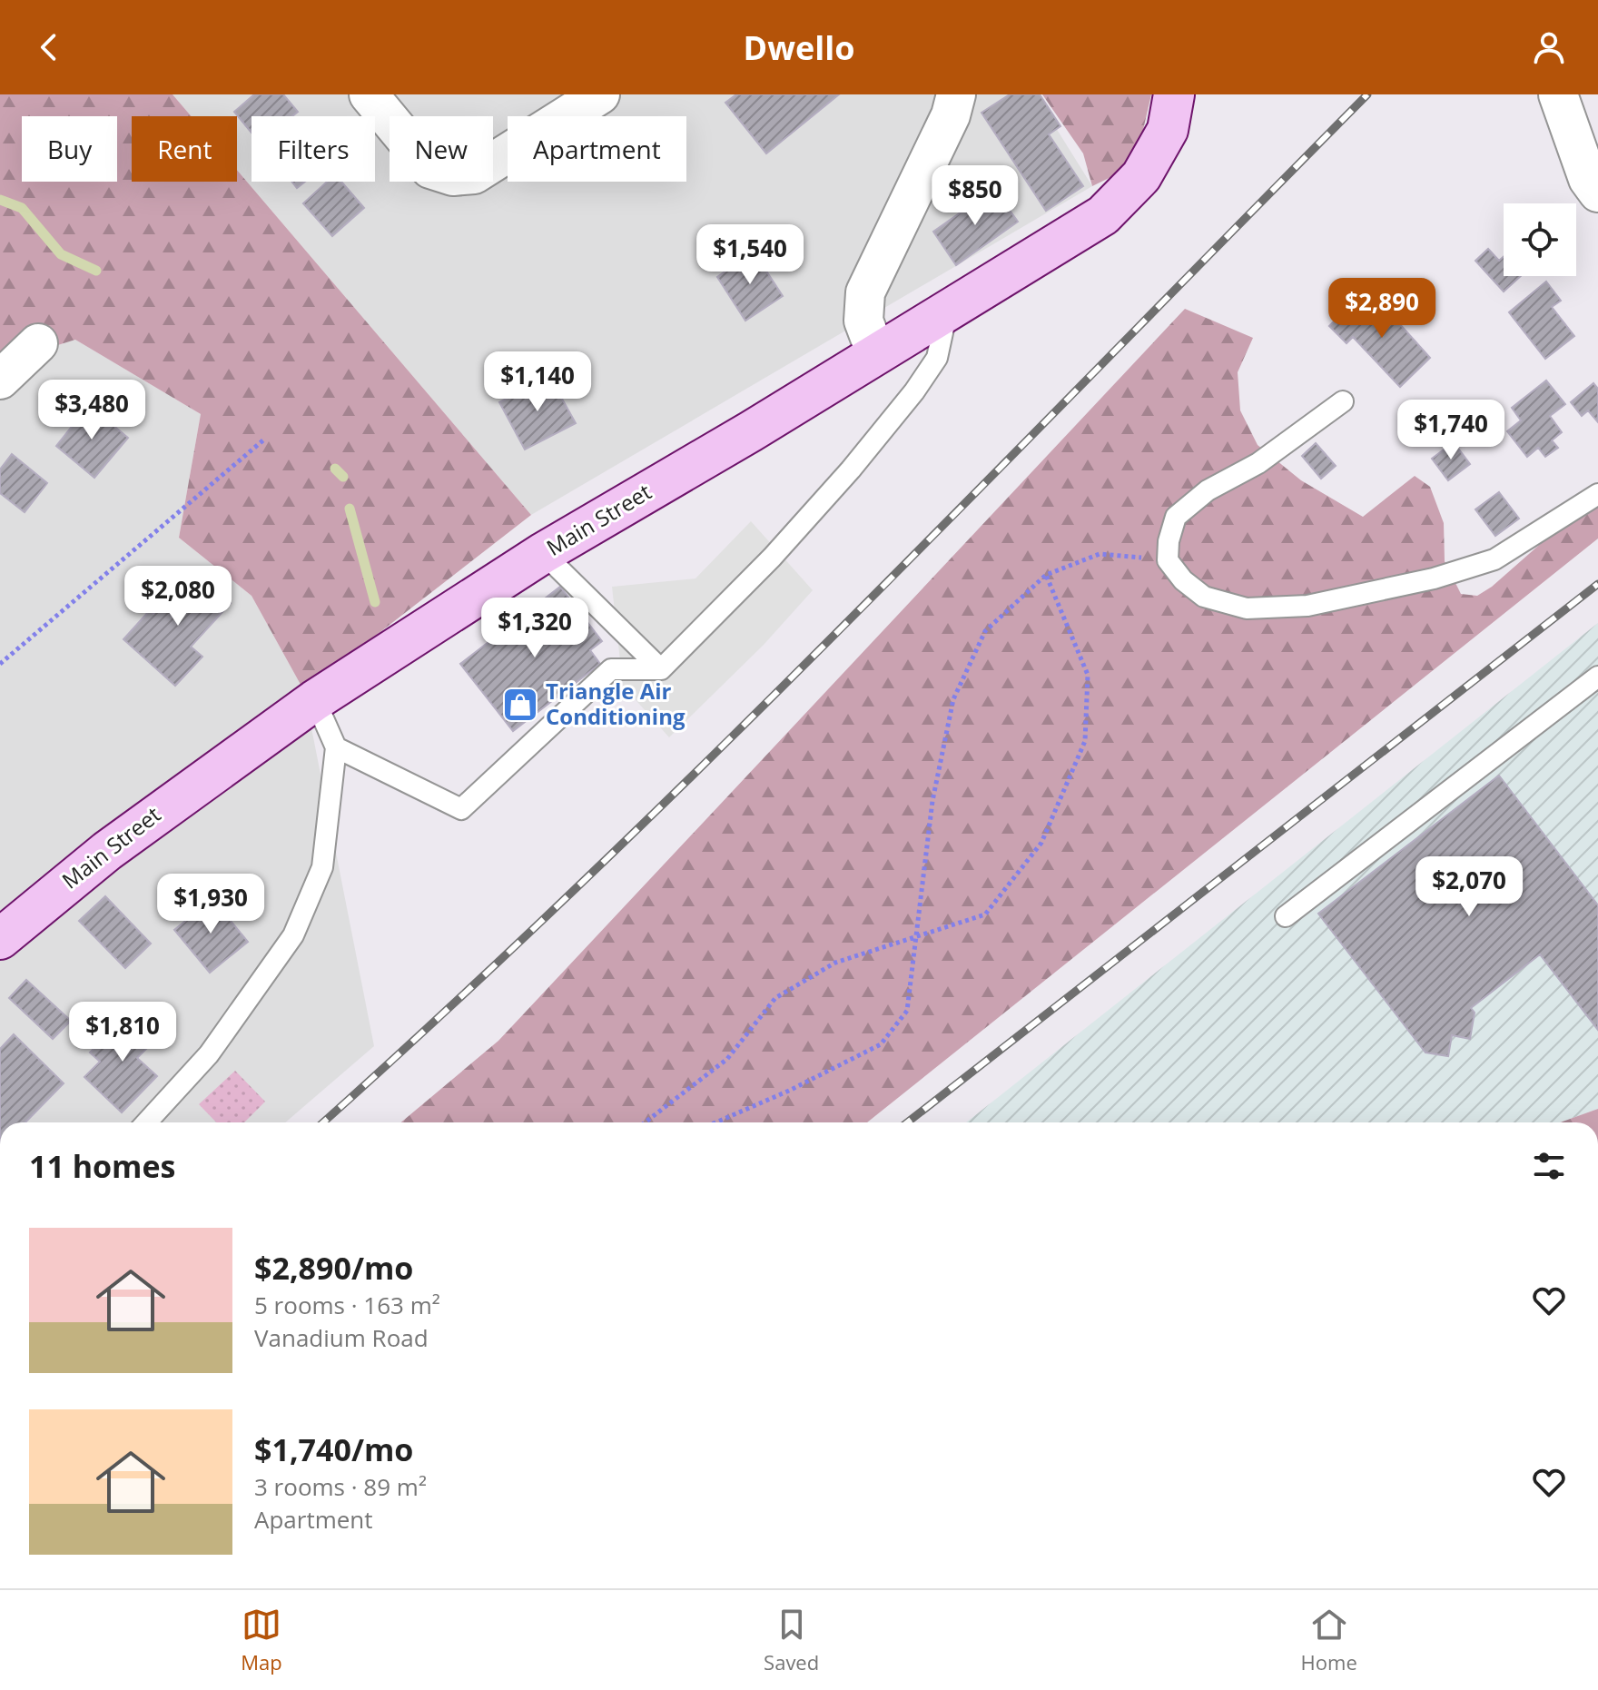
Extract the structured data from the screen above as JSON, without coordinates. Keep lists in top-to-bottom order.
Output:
{
  "streets": {
    "street": ["Main Street"]
  },
  "places": {
    "shop": ["Triangle Air Conditioning"]
  },
  "page": {
    "header": "Dwello",
    "chip": [
      "Buy",
      "Rent",
      "Filters",
      "New",
      "Apartment"
    ],
    "price": [
      "$850",
      "$1,540",
      "$2,890",
      "$1,140",
      "$3,480",
      "$1,740",
      "$2,080",
      "$1,320",
      "$2,070",
      "$1,930",
      "$1,810"
    ],
    "heading": "11 homes",
    "list": [
      {
        "name": "$2,890/mo",
        "note": "5 rooms · 163 m² · Vanadium Road"
      },
      {
        "name": "$1,740/mo",
        "note": "3 rooms · 89 m² · Apartment"
      }
    ],
    "tabs": ["Map", "Saved", "Home"]
  }
}
